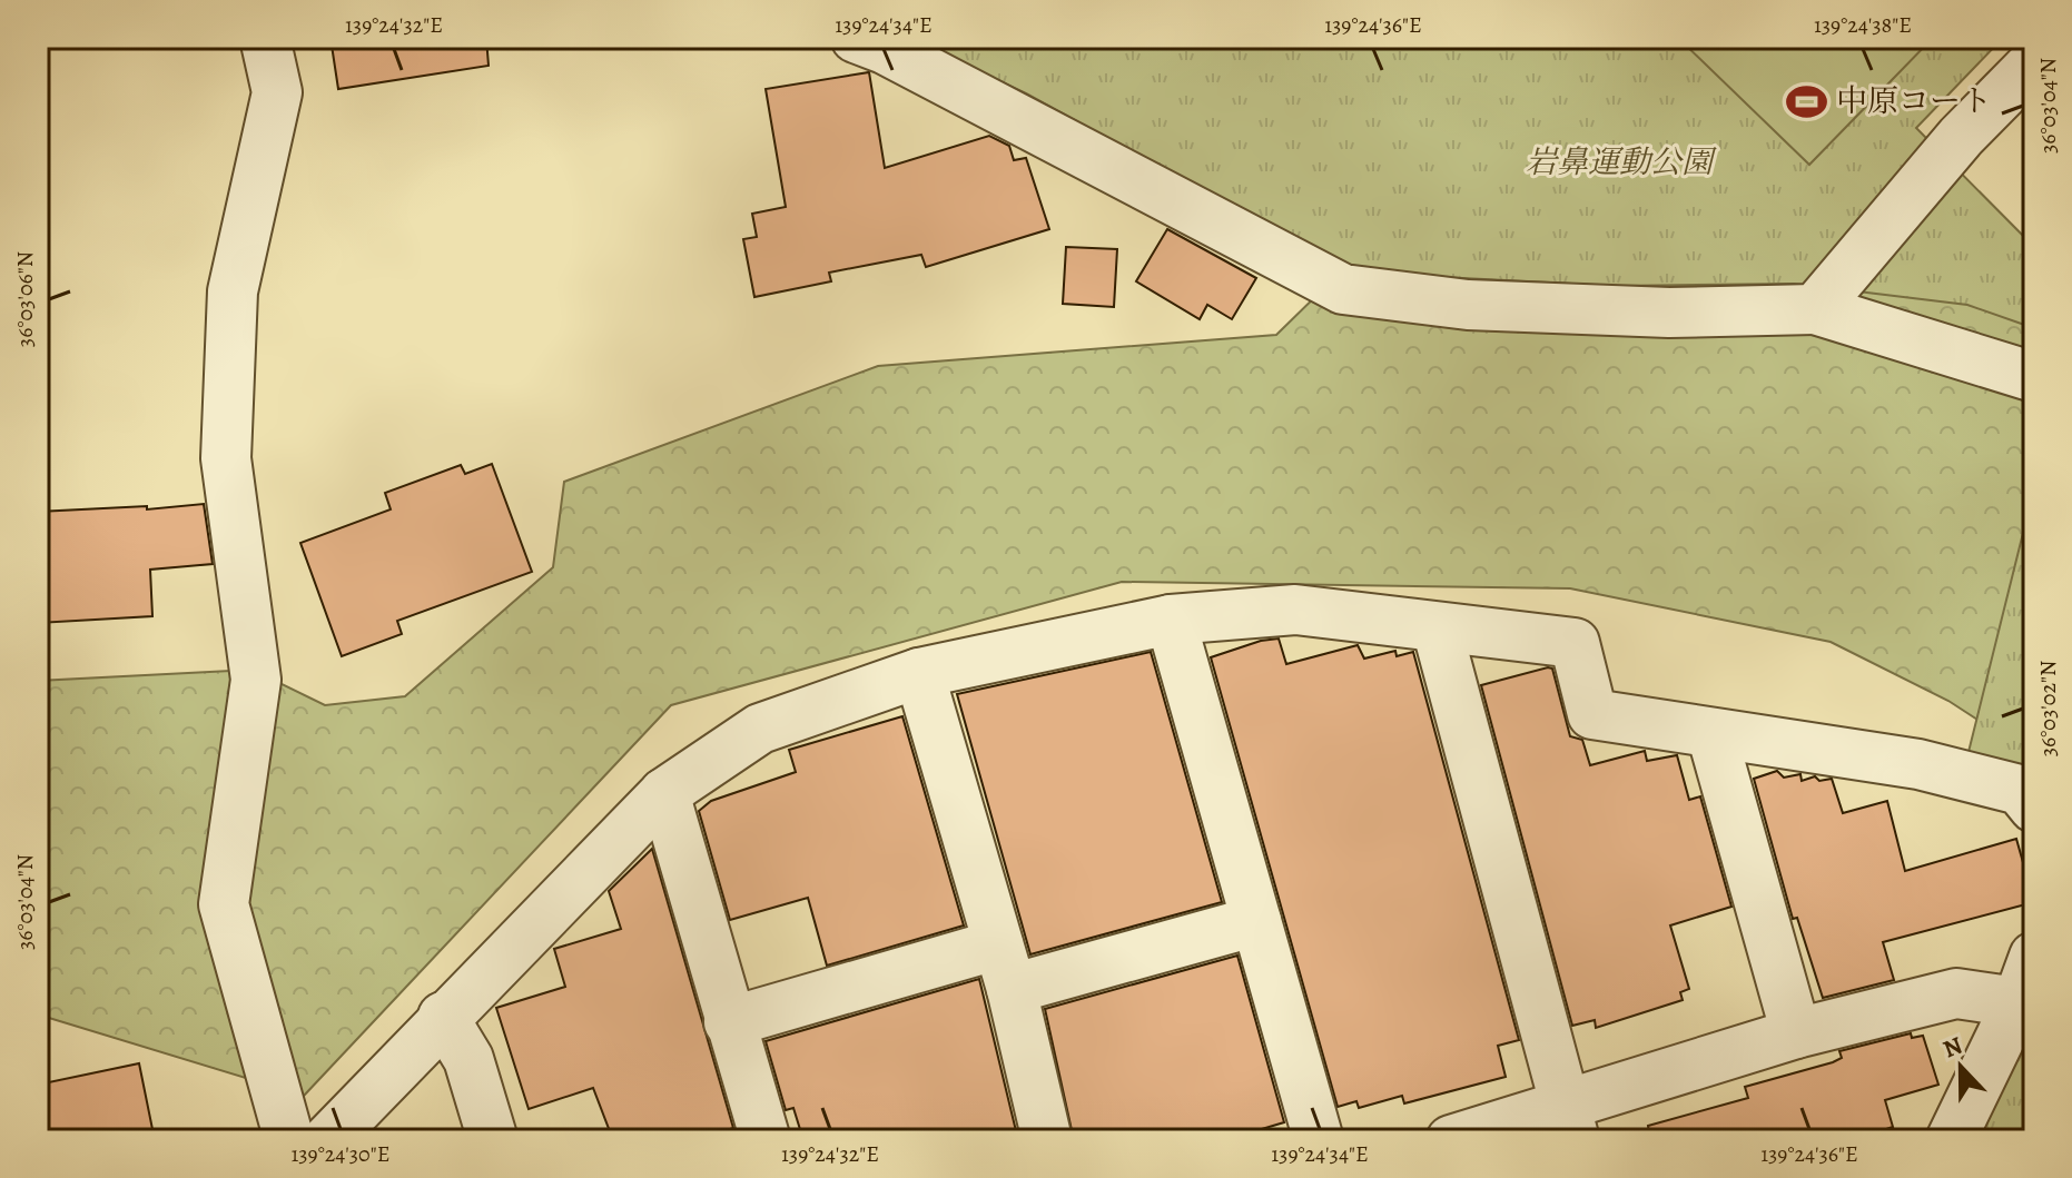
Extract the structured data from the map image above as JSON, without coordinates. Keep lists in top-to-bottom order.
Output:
{
  "parks": ["岩鼻運動公園"],
  "places": {
    "sports": ["中原コート"]
  },
  "north": "top",
  "coordinates": [
    "139°24'32\"E",
    "139°24'34\"E",
    "139°24'36\"E",
    "139°24'38\"E",
    "36°03'04\"N",
    "36°03'06\"N",
    "36°03'02\"N",
    "139°24'30\"E"
  ]
}
